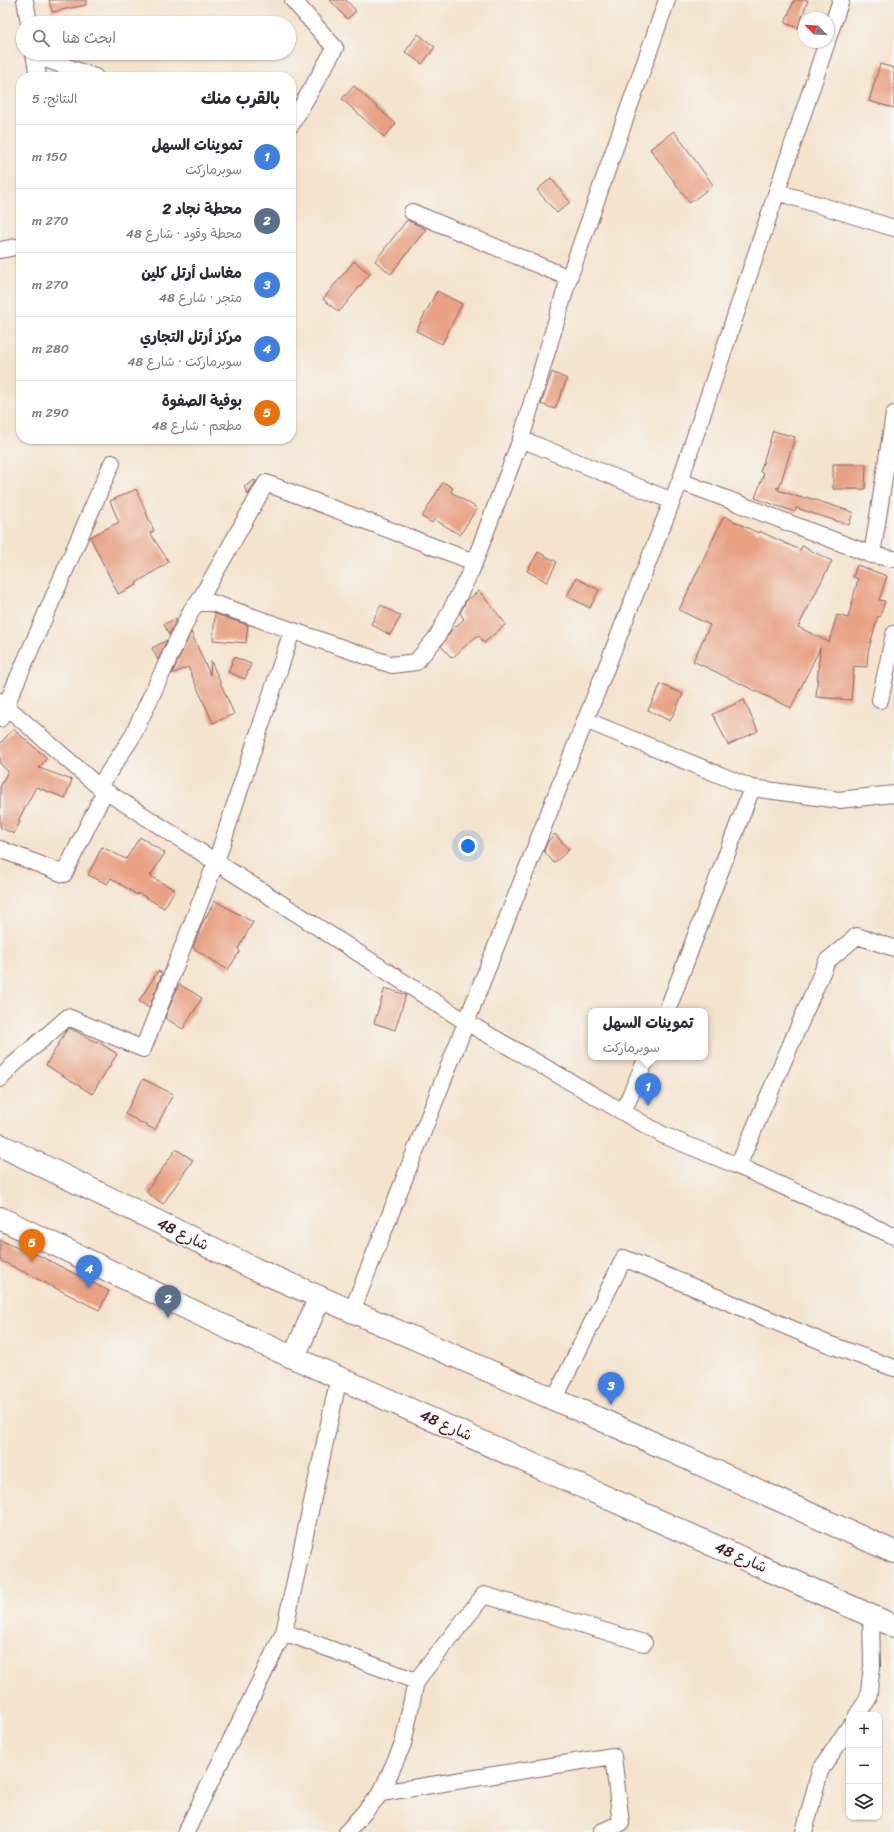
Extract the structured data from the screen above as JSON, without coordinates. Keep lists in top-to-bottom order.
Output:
{
  "streets": {
    "main road": ["شارع 48"]
  },
  "north": "top left",
  "page": {
    "search": "ابحث هنا",
    "heading": ["بالقرب منك", "النتائج: 5"],
    "list": [
      {
        "mark": "1",
        "name": "تموينات السهل",
        "note": "سوبرماركت",
        "value": "150 m"
      },
      {
        "mark": "2",
        "name": "محطة نجاد 2",
        "note": "محطة وقود · شارع 48",
        "value": "270 m"
      },
      {
        "mark": "3",
        "name": "مغاسل أرتل كلين",
        "note": "متجر · شارع 48",
        "value": "270 m"
      },
      {
        "mark": "4",
        "name": "مركز أرتل التجاري",
        "note": "سوبرماركت · شارع 48",
        "value": "280 m"
      },
      {
        "mark": "5",
        "name": "بوفية الصفوة",
        "note": "مطعم · شارع 48",
        "value": "290 m"
      }
    ],
    "popup": ["تموينات السهل", "سوبرماركت"],
    "pins": [
      "1",
      "5",
      "4",
      "2",
      "3"
    ],
    "map_buttons": ["+", "−"]
  }
}
